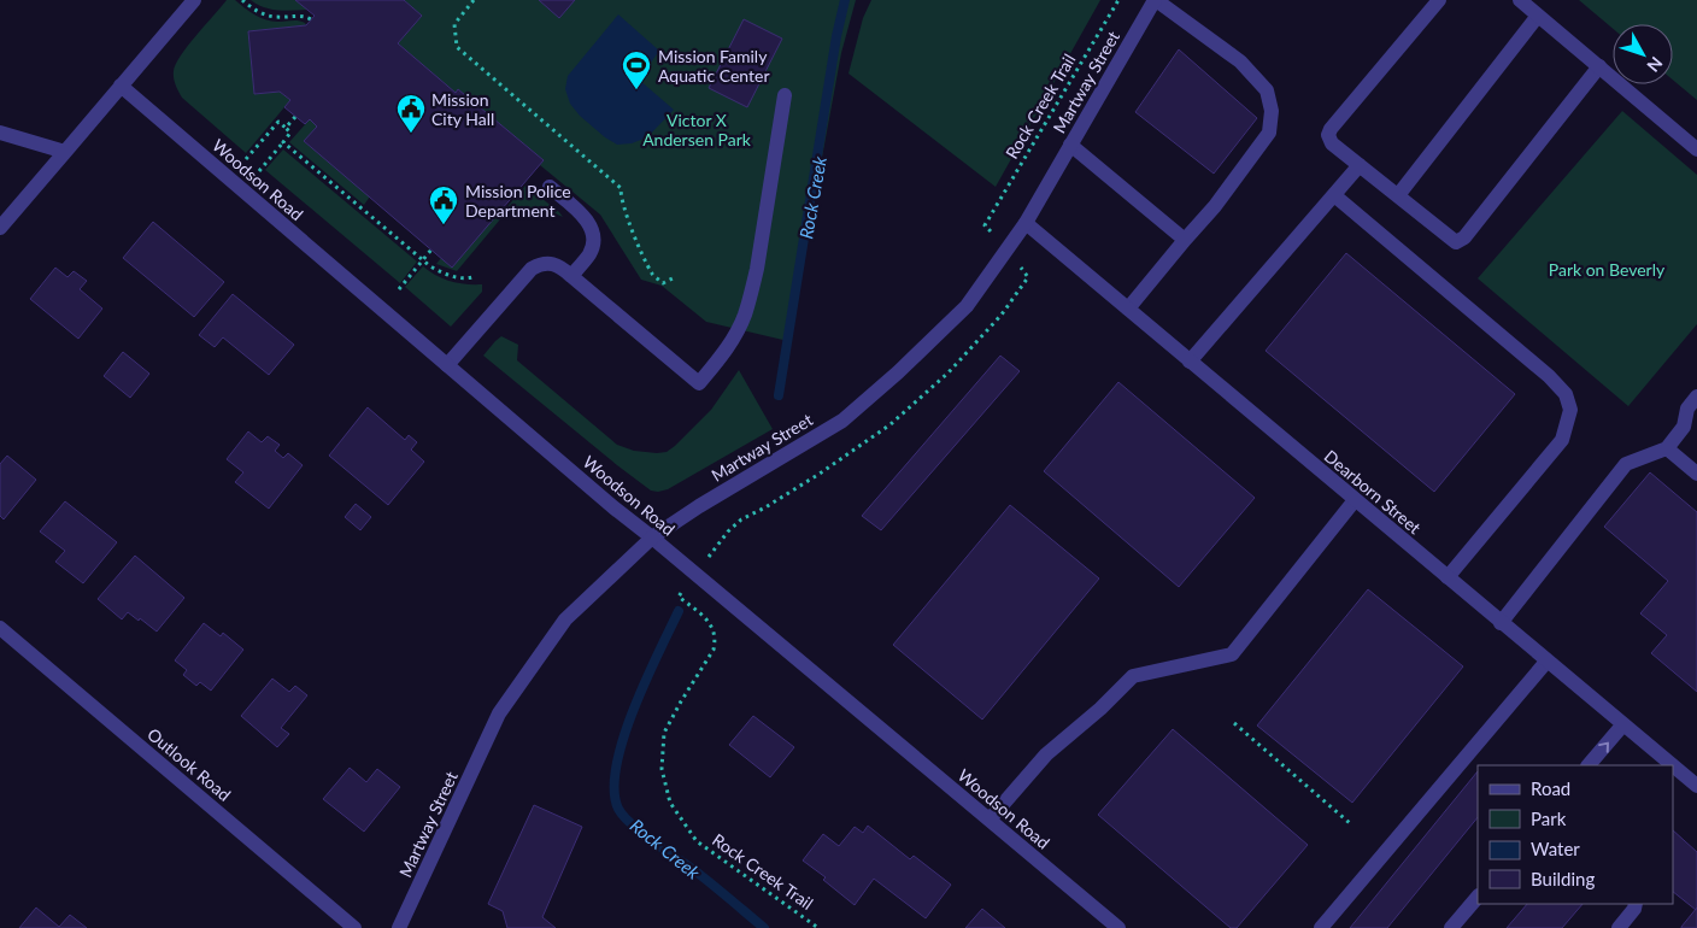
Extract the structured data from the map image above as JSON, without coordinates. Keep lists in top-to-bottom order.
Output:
{
  "streets": {
    "street": [
      "Martway Street",
      "Woodson Road",
      "Dearborn Street",
      "Outlook Road"
    ],
    "path": ["Rock Creek Trail"]
  },
  "crossings": [
    ["Martway Street", "Woodson Road"],
    ["Martway Street", "Dearborn Street"]
  ],
  "water": ["Rock Creek"],
  "parks": ["Victor X Andersen Park", "Park on Beverly"],
  "places": {
    "sports": ["Mission Family Aquatic Center"],
    "public building": ["Mission City Hall", "Mission Police Department"]
  },
  "legend": [
    "Road",
    "Park",
    "Water",
    "Building"
  ],
  "north": "bottom right"
}
